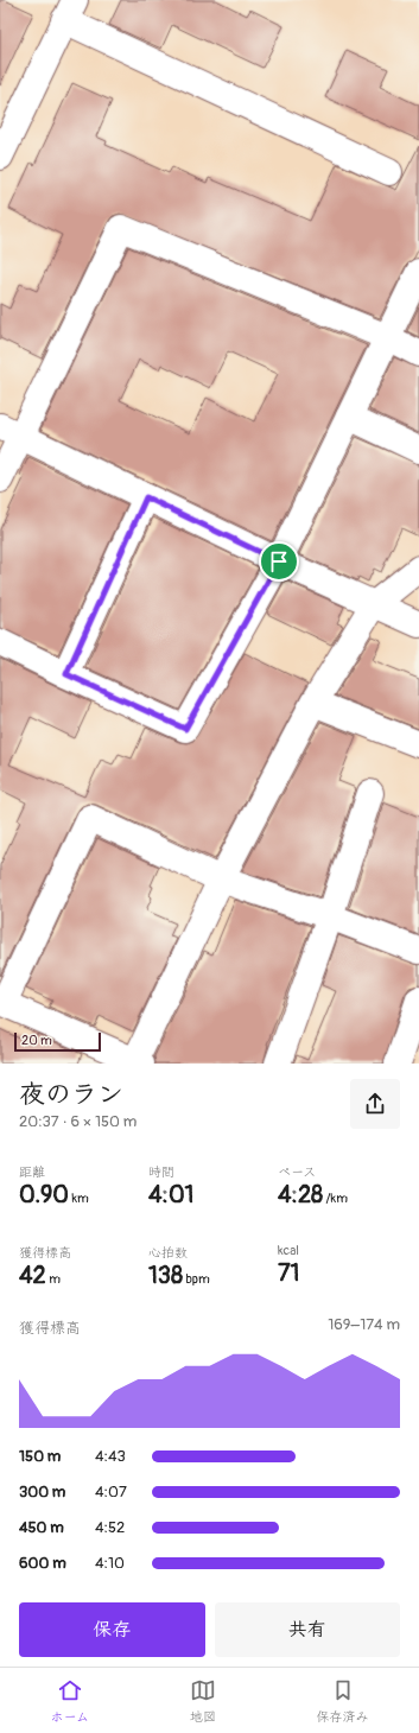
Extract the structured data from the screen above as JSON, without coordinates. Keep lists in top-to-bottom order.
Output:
{
  "scale_bar": "20 m",
  "page": {
    "scale": "20 m",
    "heading": ["夜のラン", "20:37 · 6 × 150 m"],
    "stats": [
      ["距離", "0.90 km"],
      ["時間", "4:01"],
      ["ペース", "4:28 /km"],
      ["獲得標高", "42 m"],
      ["心拍数", "138 bpm"],
      ["kcal", "71"]
    ],
    "chart": ["獲得標高", "169–174 m"],
    "list": [
      {
        "name": "150 m",
        "note": "4:43"
      },
      {
        "name": "300 m",
        "note": "4:07"
      },
      {
        "name": "450 m",
        "note": "4:52"
      },
      {
        "name": "600 m",
        "note": "4:10"
      }
    ],
    "buttons": ["保存", "共有"],
    "tabs": ["ホーム", "地図", "保存済み"]
  }
}
